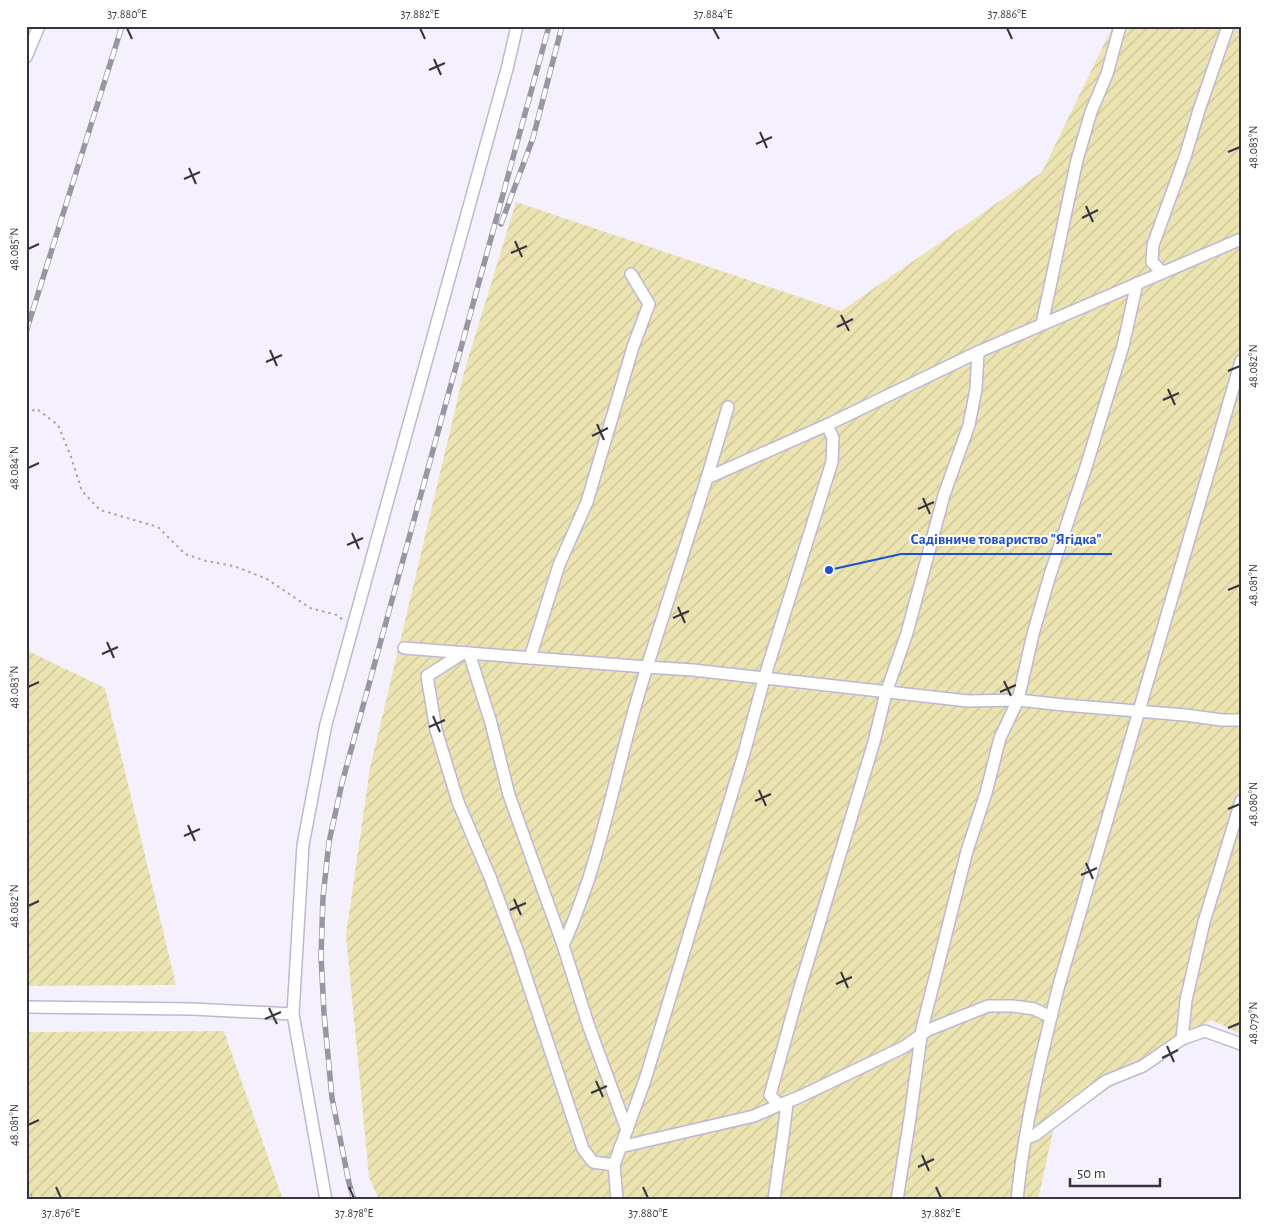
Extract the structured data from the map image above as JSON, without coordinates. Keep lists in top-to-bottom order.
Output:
{
  "places": ["Садівниче товариство \"Ягідка\""],
  "scale_bar": "50 m",
  "coordinates": [
    "37.880°E",
    "37.882°E",
    "37.884°E",
    "37.886°E",
    "48.083°N",
    "48.085°N",
    "48.082°N",
    "48.084°N",
    "48.081°N",
    "48.080°N",
    "48.079°N",
    "37.876°E",
    "37.878°E"
  ]
}
